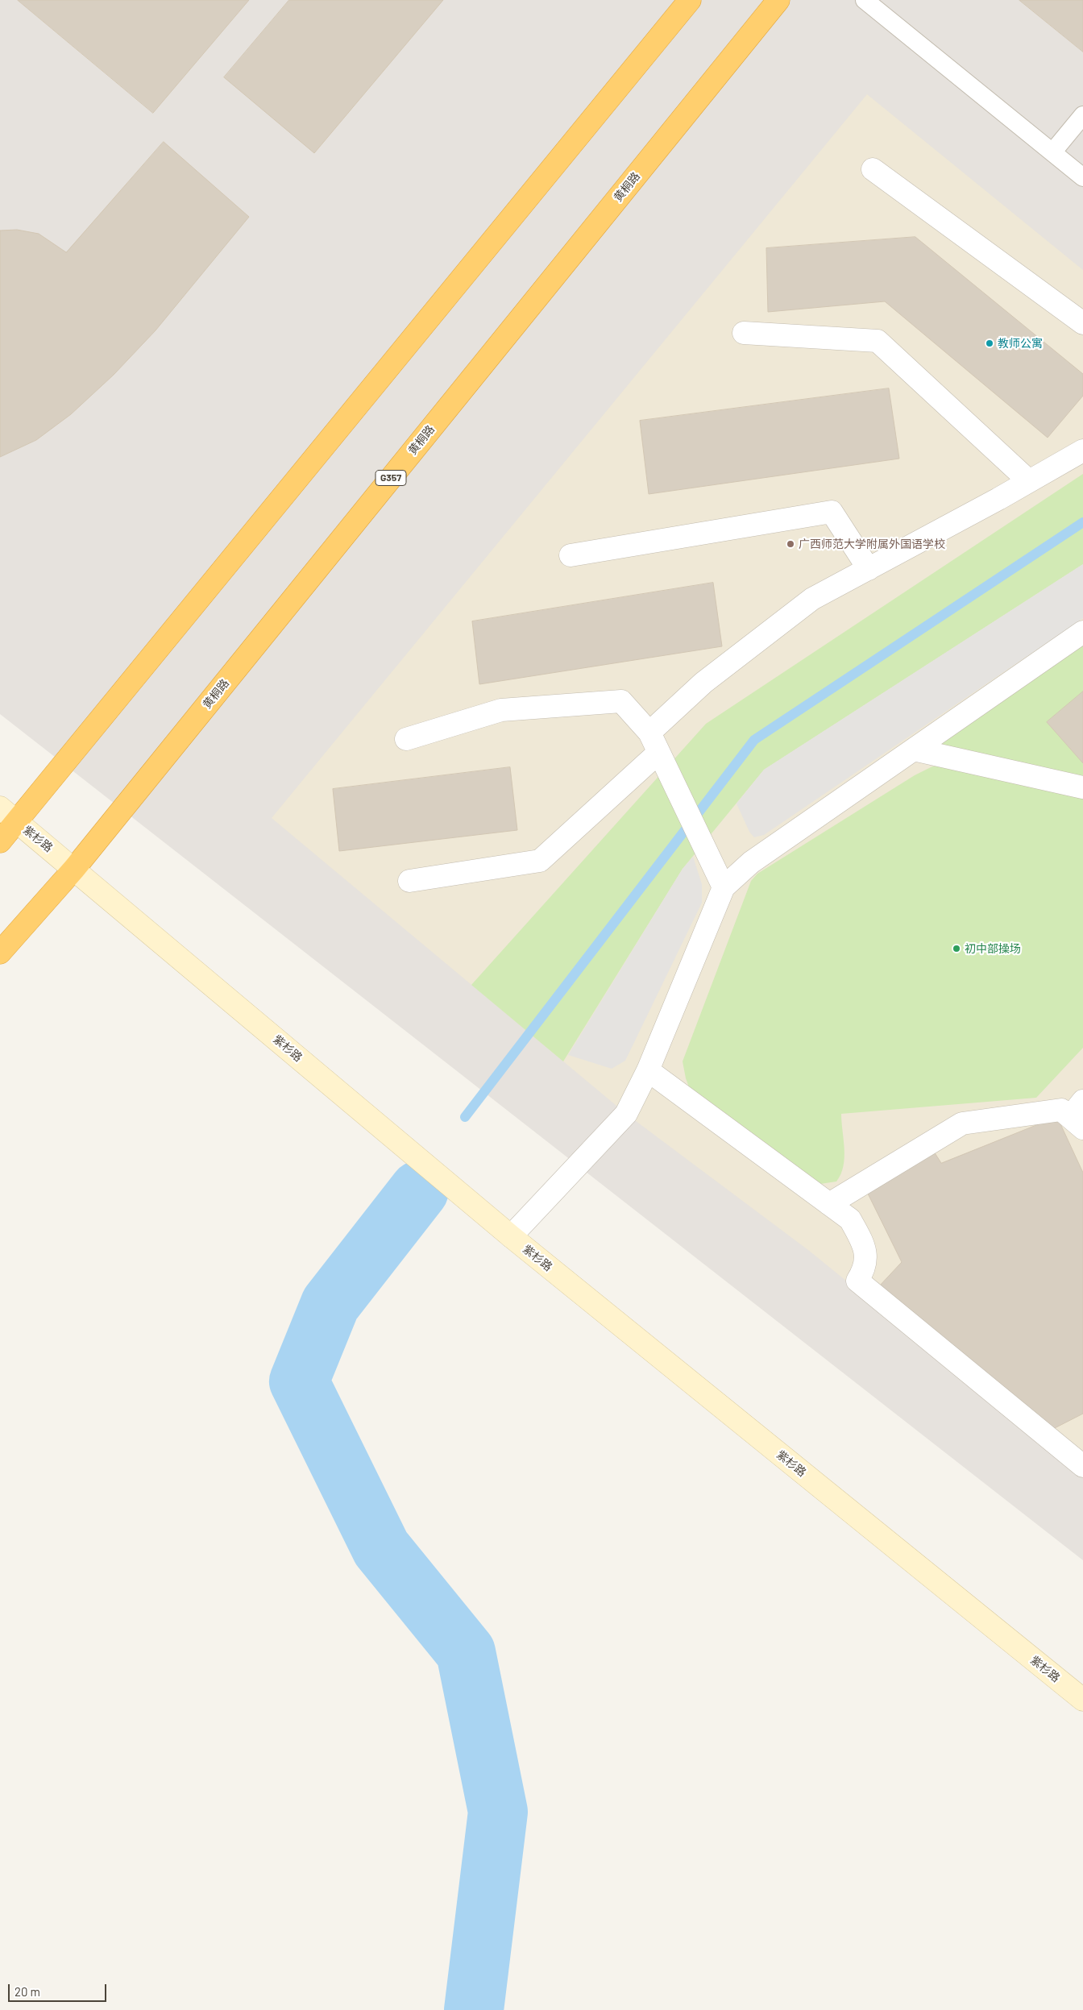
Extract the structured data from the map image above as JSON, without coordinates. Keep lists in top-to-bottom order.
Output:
{
  "streets": {
    "highway": ["黄桐路", "G357"],
    "main road": ["紫杉路"]
  },
  "crossings": [
    ["黄桐路", "紫杉路"]
  ],
  "places": ["教师公寓", "广西师范大学附属外国语学校", "初中部操场"],
  "scale_bar": "20 m"
}
